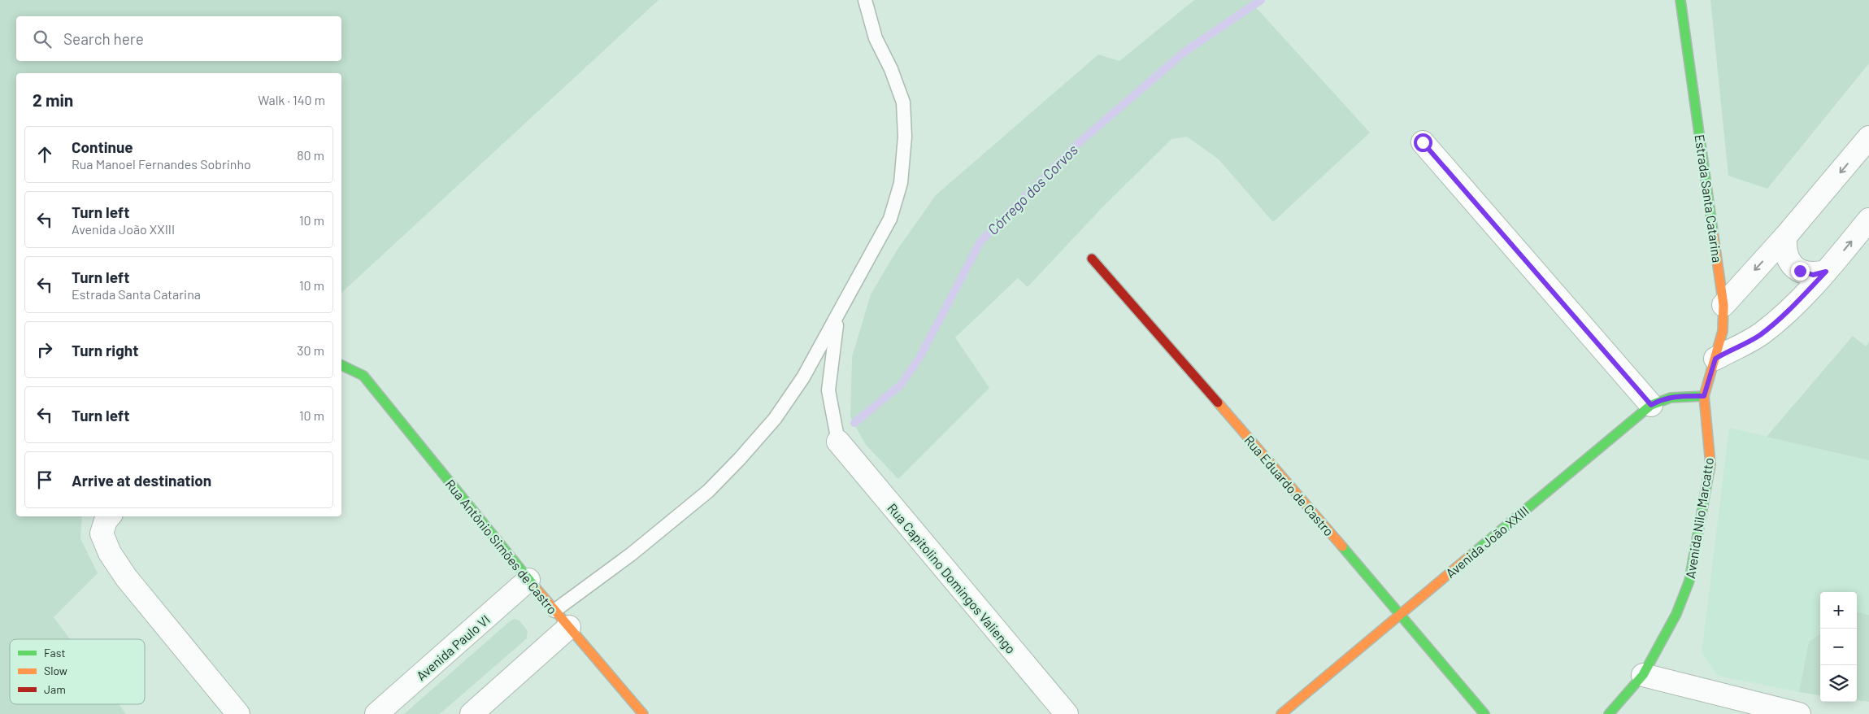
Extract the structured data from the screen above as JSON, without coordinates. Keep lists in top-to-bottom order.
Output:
{
  "streets": {
    "street": [
      "Estrada Santa Catarina",
      "Rua Eduardo de Castro",
      "Avenida Nilo Marcatto",
      "Avenida João XXIII",
      "Rua Antônio Simões de Castro",
      "Rua Capitolino Domingos Valiengo",
      "Avenida Paulo VI"
    ]
  },
  "crossings": [
    ["Estrada Santa Catarina", "Avenida Nilo Marcatto"],
    ["Estrada Santa Catarina", "Avenida João XXIII"],
    ["Rua Eduardo de Castro", "Avenida João XXIII"],
    ["Avenida Nilo Marcatto", "Avenida João XXIII"],
    ["Rua Antônio Simões de Castro", "Avenida Paulo VI"]
  ],
  "water": ["Córrego dos Corvos"],
  "legend": ["Fast", "Slow", "Jam"],
  "page": {
    "search": "Search here",
    "heading": ["2 min", "Walk · 140 m"],
    "list": [
      ["Continue", "Rua Manoel Fernandes Sobrinho", "80 m"],
      ["Turn left", "Avenida João XXIII", "10 m"],
      ["Turn left", "Estrada Santa Catarina", "10 m"],
      ["Turn right", "30 m"],
      ["Turn left", "10 m"],
      "Arrive at destination"
    ],
    "map_buttons": ["+", "−"]
  }
}
